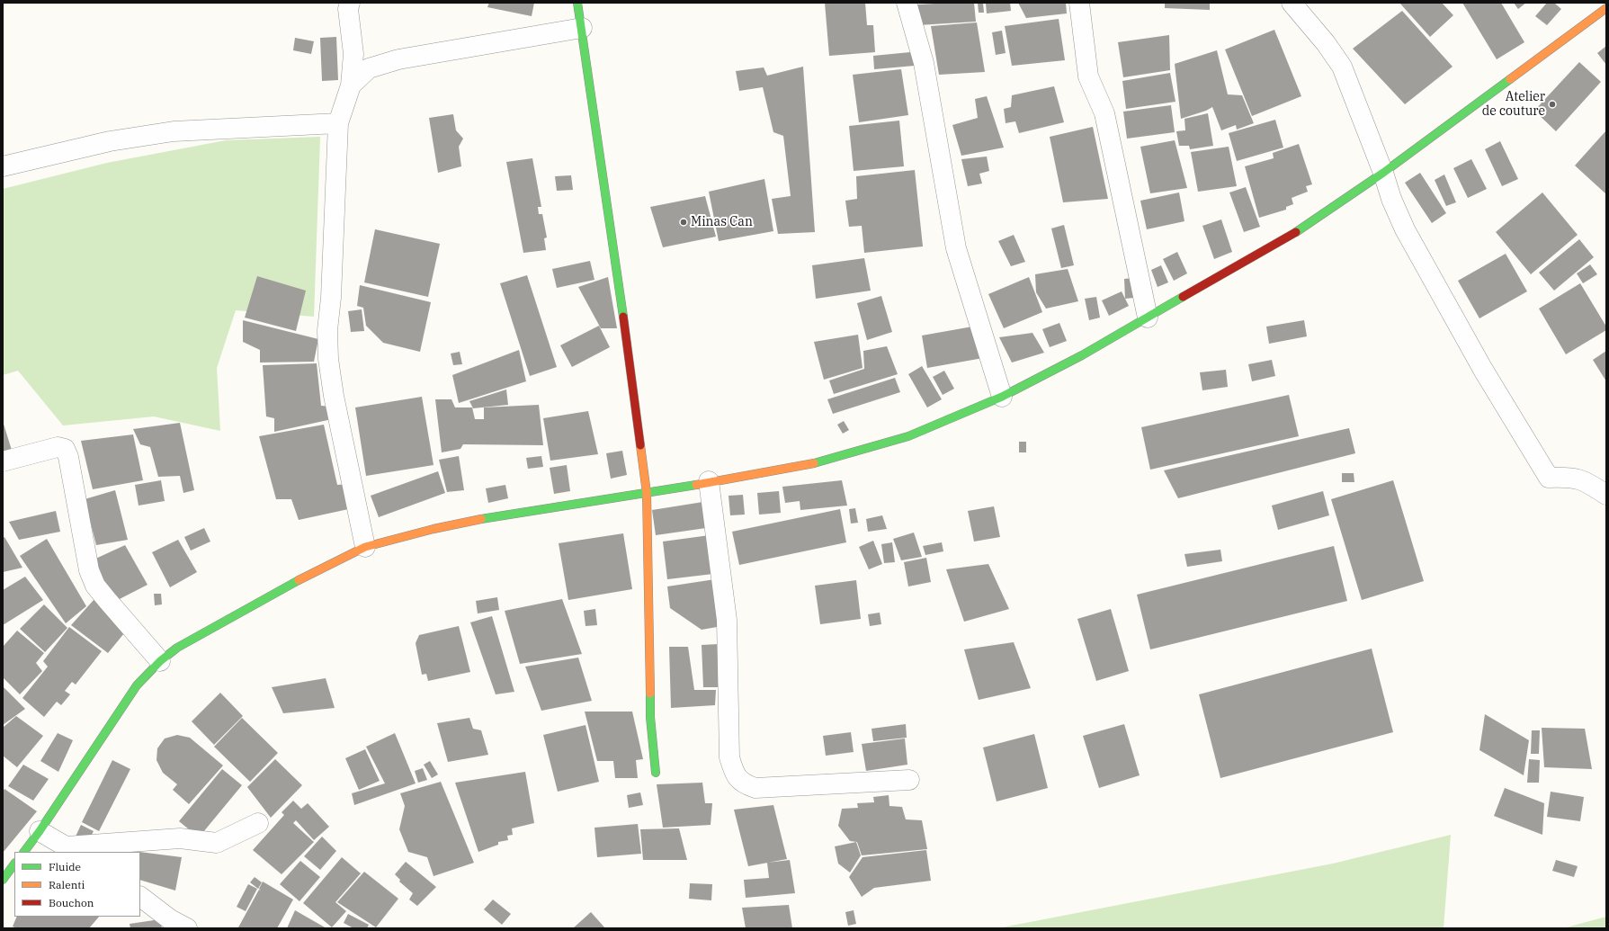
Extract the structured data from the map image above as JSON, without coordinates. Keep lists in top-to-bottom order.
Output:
{
  "places": ["Atelier de couture", "Minas Can"],
  "legend": ["Fluide", "Ralenti", "Bouchon"]
}
